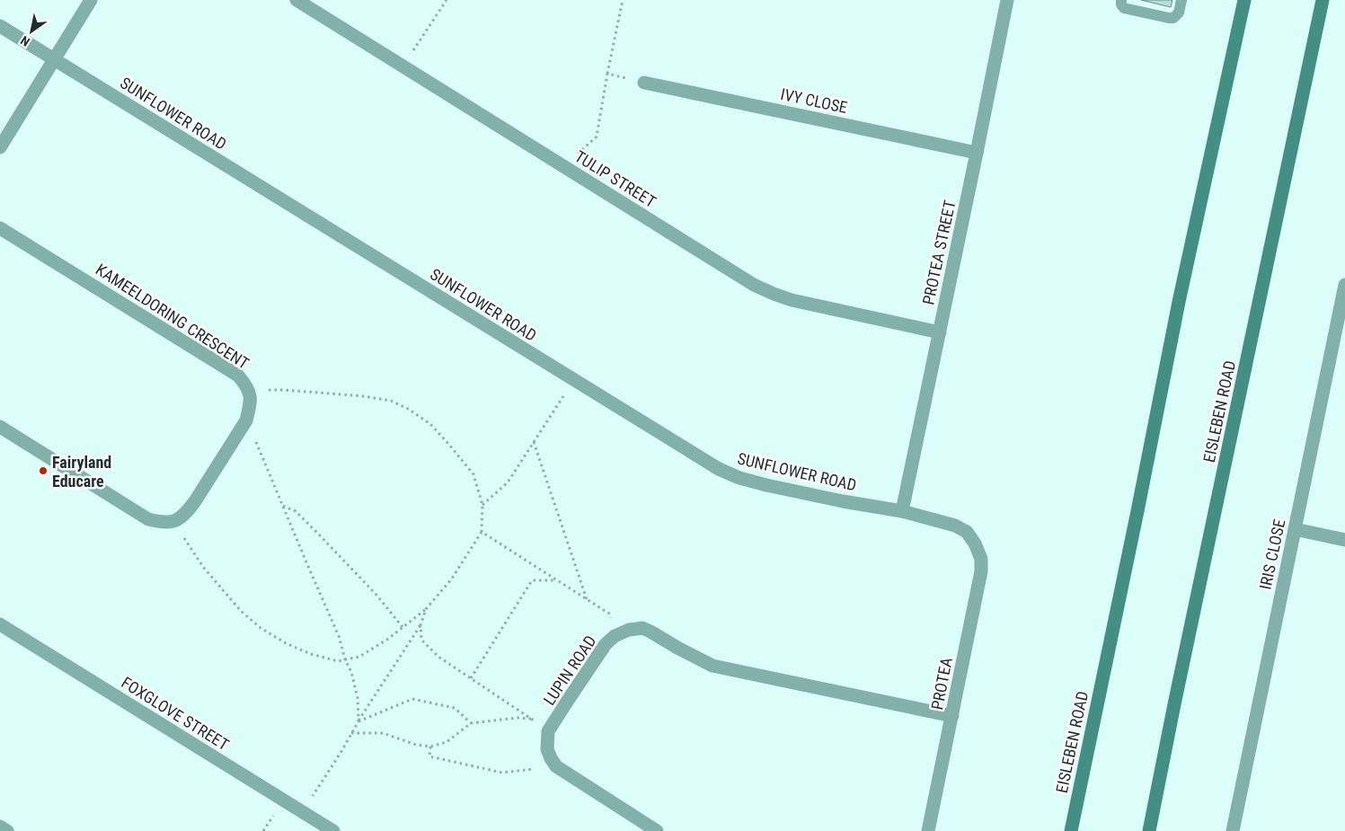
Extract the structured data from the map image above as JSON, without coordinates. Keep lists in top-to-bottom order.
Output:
{
  "streets": {
    "main road": ["EISLEBEN ROAD"],
    "street": [
      "IVY CLOSE",
      "SUNFLOWER ROAD",
      "TULIP STREET",
      "PROTEA STREET",
      "KAMEELDORING CRESCENT",
      "IRIS CLOSE",
      "LUPIN ROAD",
      "PROTEA",
      "FOXGLOVE STREET"
    ]
  },
  "crossings": [
    ["IVY CLOSE", "PROTEA STREET"],
    ["SUNFLOWER ROAD", "PROTEA STREET"],
    ["SUNFLOWER ROAD", "PROTEA"],
    ["TULIP STREET", "PROTEA STREET"],
    ["LUPIN ROAD", "PROTEA"]
  ],
  "places": ["Fairyland Educare"],
  "north": "bottom left"
}
